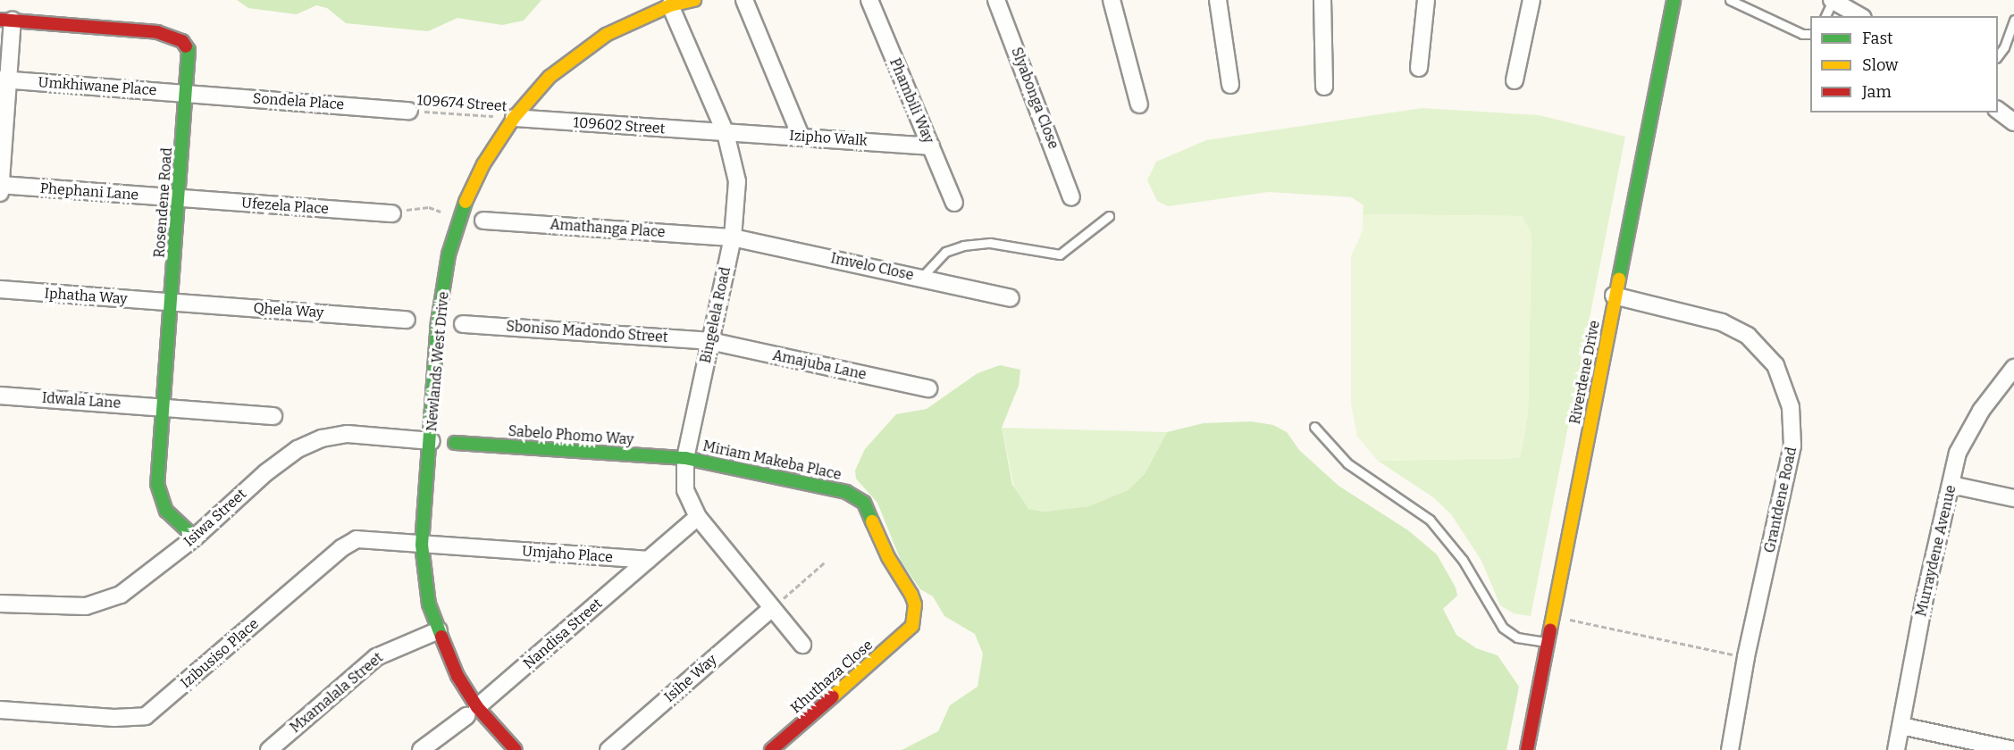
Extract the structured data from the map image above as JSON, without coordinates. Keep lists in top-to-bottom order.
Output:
{
  "streets": {
    "street": [
      "Umkhiwane Place",
      "Slyabonga Close",
      "Phambili Way",
      "Sondela Place",
      "109602 Street",
      "Izipho Walk",
      "Phephani Lane",
      "Rosendene Road",
      "Ufezela Place",
      "Amathanga Place",
      "Imvelo Close",
      "Iphatha Way",
      "Qhela Way",
      "Bingelela Road",
      "Sboniso Madondo Street",
      "Newlands West Drive",
      "Amajuba Lane",
      "Riverdene Drive",
      "Idwala Lane",
      "Sabelo Phomo Way",
      "Miriam Makeba Place",
      "Grantdene Road",
      "Isiwa Street",
      "Murraydene Avenue",
      "Umjaho Place",
      "Nandisa Street",
      "Izibusiso Place",
      "Khuthaza Close",
      "Isihe Way",
      "Mxamalala Street"
    ],
    "path": ["109674 Street"]
  },
  "crossings": [
    ["Umkhiwane Place", "Sondela Place"],
    ["Umkhiwane Place", "Rosendene Road"],
    ["Phambili Way", "Izipho Walk"],
    ["Sondela Place", "109674 Street"],
    ["Sondela Place", "Rosendene Road"],
    ["109674 Street", "109602 Street"],
    ["109674 Street", "Newlands West Drive"],
    ["109602 Street", "Izipho Walk"],
    ["109602 Street", "Bingelela Road"],
    ["109602 Street", "Newlands West Drive"],
    ["Izipho Walk", "Bingelela Road"],
    ["Phephani Lane", "Rosendene Road"],
    ["Phephani Lane", "Ufezela Place"],
    ["Rosendene Road", "Ufezela Place"],
    ["Rosendene Road", "Iphatha Way"],
    ["Rosendene Road", "Qhela Way"],
    ["Rosendene Road", "Idwala Lane"],
    ["Rosendene Road", "Isiwa Street"],
    ["Amathanga Place", "Imvelo Close"],
    ["Amathanga Place", "Bingelela Road"],
    ["Imvelo Close", "Bingelela Road"],
    ["Iphatha Way", "Qhela Way"],
    ["Bingelela Road", "Sboniso Madondo Street"],
    ["Bingelela Road", "Newlands West Drive"],
    ["Bingelela Road", "Amajuba Lane"],
    ["Bingelela Road", "Sabelo Phomo Way"],
    ["Bingelela Road", "Miriam Makeba Place"],
    ["Bingelela Road", "Isihe Way"],
    ["Sboniso Madondo Street", "Amajuba Lane"],
    ["Newlands West Drive", "Isiwa Street"],
    ["Newlands West Drive", "Umjaho Place"],
    ["Newlands West Drive", "Nandisa Street"],
    ["Newlands West Drive", "Izibusiso Place"],
    ["Newlands West Drive", "Mxamalala Street"],
    ["Riverdene Drive", "Grantdene Road"],
    ["Sabelo Phomo Way", "Miriam Makeba Place"],
    ["Miriam Makeba Place", "Khuthaza Close"],
    ["Umjaho Place", "Nandisa Street"],
    ["Umjaho Place", "Izibusiso Place"]
  ],
  "legend": ["Fast", "Slow", "Jam"]
}
